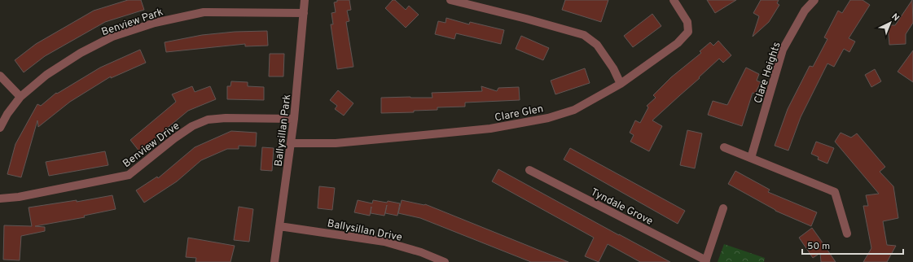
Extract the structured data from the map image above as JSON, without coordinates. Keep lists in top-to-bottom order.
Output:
{
  "streets": {
    "street": [
      "Benview Park",
      "Clare Heights",
      "Clare Glen",
      "Ballysillan Park",
      "Benview Drive",
      "Tyndale Grove",
      "Ballysillan Drive"
    ]
  },
  "crossings": [
    ["Benview Park", "Ballysillan Park"],
    ["Clare Glen", "Ballysillan Park"],
    ["Ballysillan Park", "Benview Drive"],
    ["Ballysillan Park", "Ballysillan Drive"]
  ],
  "scale_bar": "50 m",
  "north": "top right"
}
